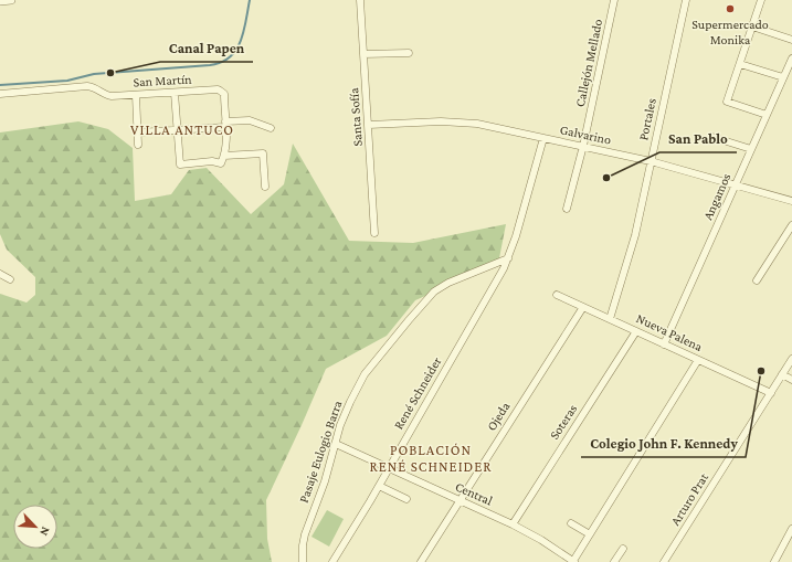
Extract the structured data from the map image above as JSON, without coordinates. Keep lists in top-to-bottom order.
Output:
{
  "streets": {
    "street": [
      "Callejón Mellado",
      "San Martín",
      "Santa Sofía",
      "Portales",
      "Galvarino",
      "Angamos",
      "Nueva Palena",
      "René Schneider",
      "Ojeda",
      "Soteras",
      "Pasaje Eulogio Barra",
      "Central",
      "Arturo Prat"
    ]
  },
  "crossings": [
    ["Callejón Mellado", "Galvarino"],
    ["Santa Sofía", "Galvarino"],
    ["Portales", "Galvarino"],
    ["Portales", "Nueva Palena"],
    ["Galvarino", "Angamos"],
    ["Angamos", "Nueva Palena"],
    ["Nueva Palena", "Ojeda"],
    ["Nueva Palena", "Soteras"],
    ["Nueva Palena", "Arturo Prat"],
    ["René Schneider", "Pasaje Eulogio Barra"],
    ["René Schneider", "Central"],
    ["Ojeda", "Central"],
    ["Soteras", "Central"],
    ["Pasaje Eulogio Barra", "Central"]
  ],
  "districts": ["VILLA ANTUCO", "POBLACIÓN RENÉ SCHNEIDER"],
  "places": [
    "Supermercado Monika",
    "Canal Papen",
    "San Pablo",
    "Colegio John F. Kennedy"
  ],
  "north": "bottom right"
}
